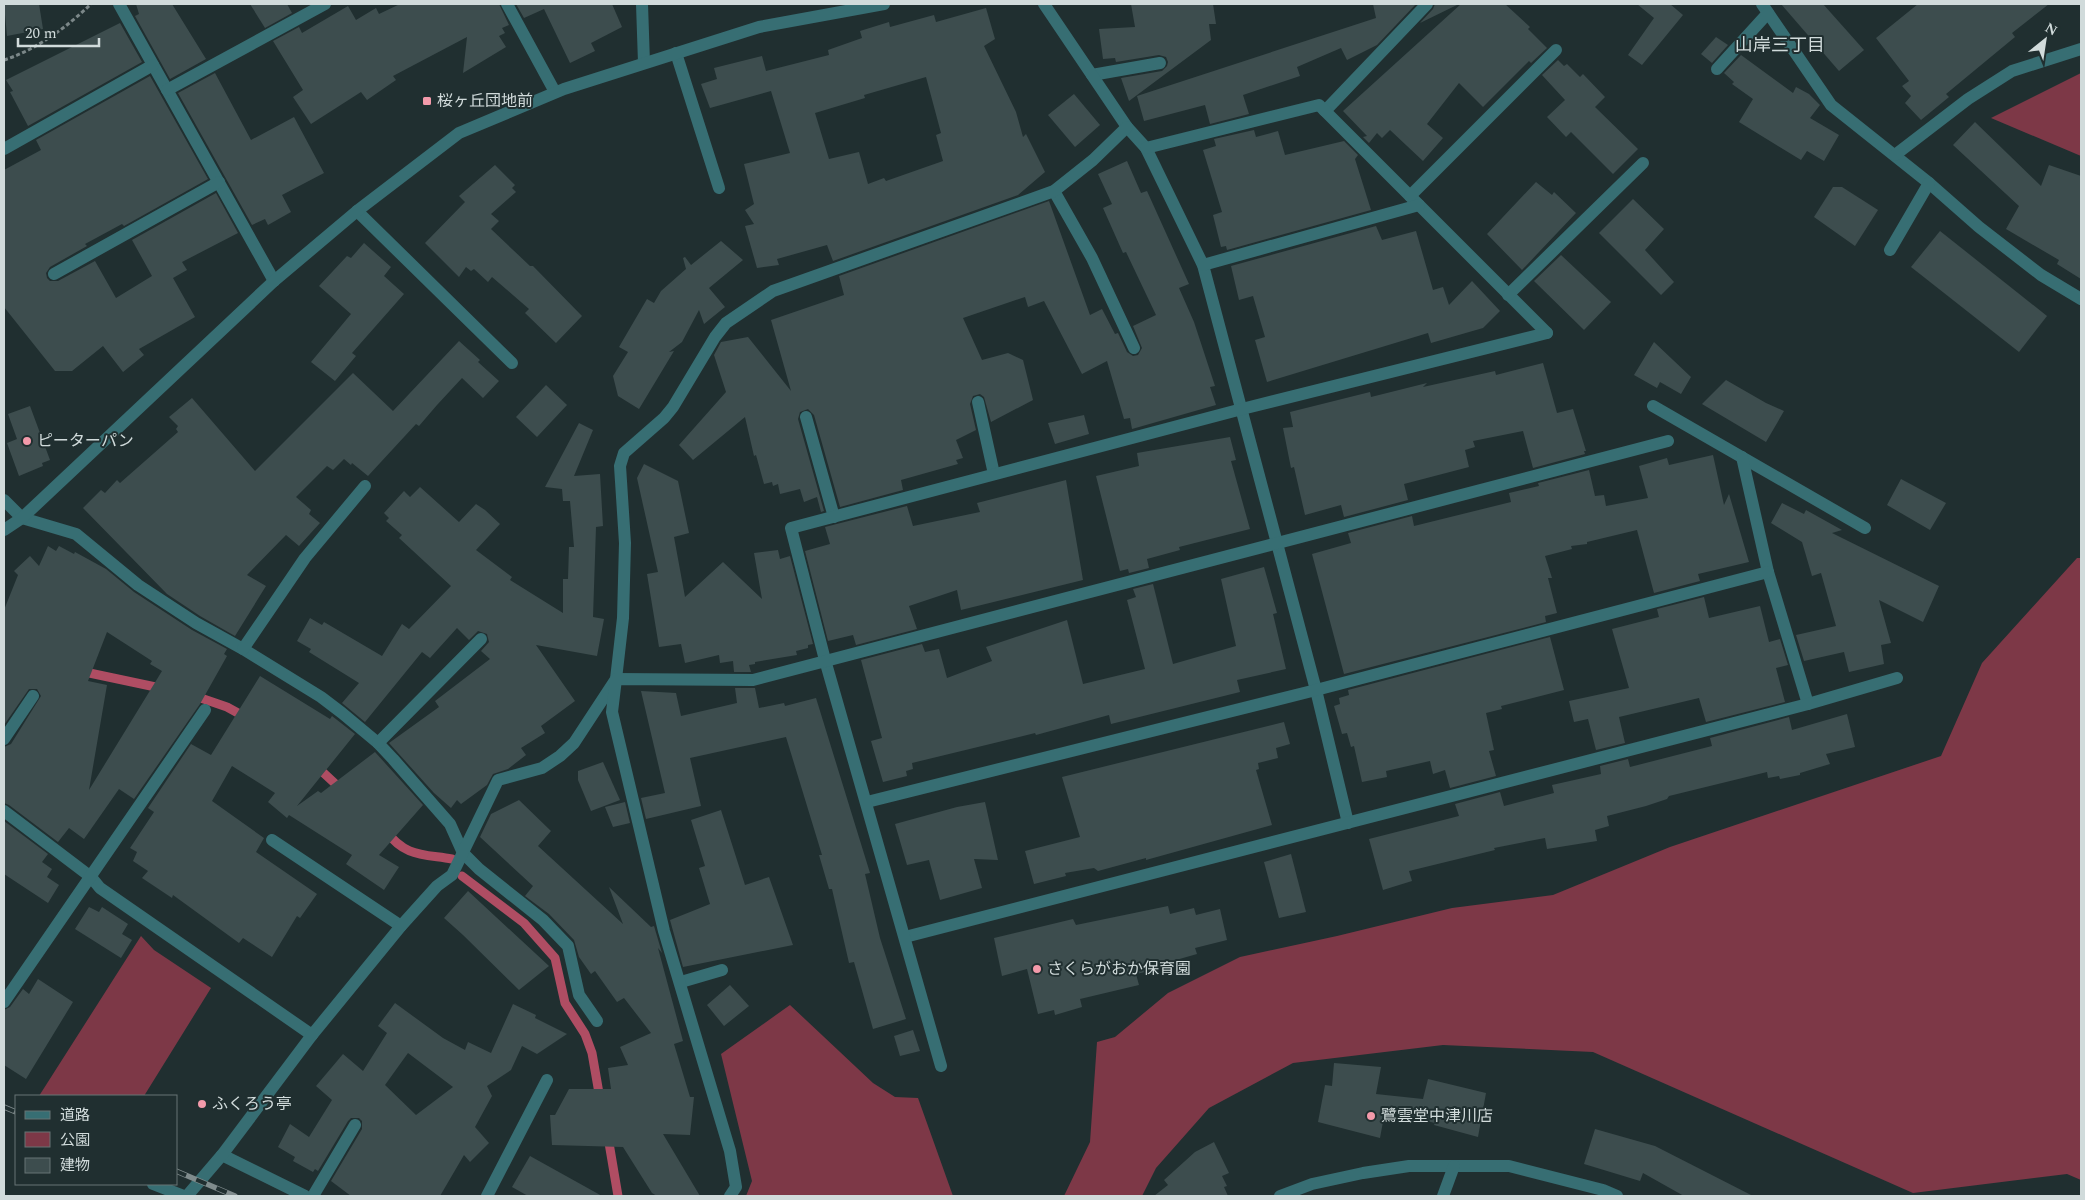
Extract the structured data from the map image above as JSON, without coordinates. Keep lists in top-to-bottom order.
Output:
{
  "districts": ["山岸三丁目"],
  "places": {
    "transit": ["桜ヶ丘団地前"],
    "other": [
      "ピーターパン",
      "さくらがおか保育園",
      "ふくろう亭",
      "鷺雲堂中津川店"
    ]
  },
  "legend": ["道路", "公園", "建物"],
  "scale_bar": "20 m",
  "north": "top right"
}
